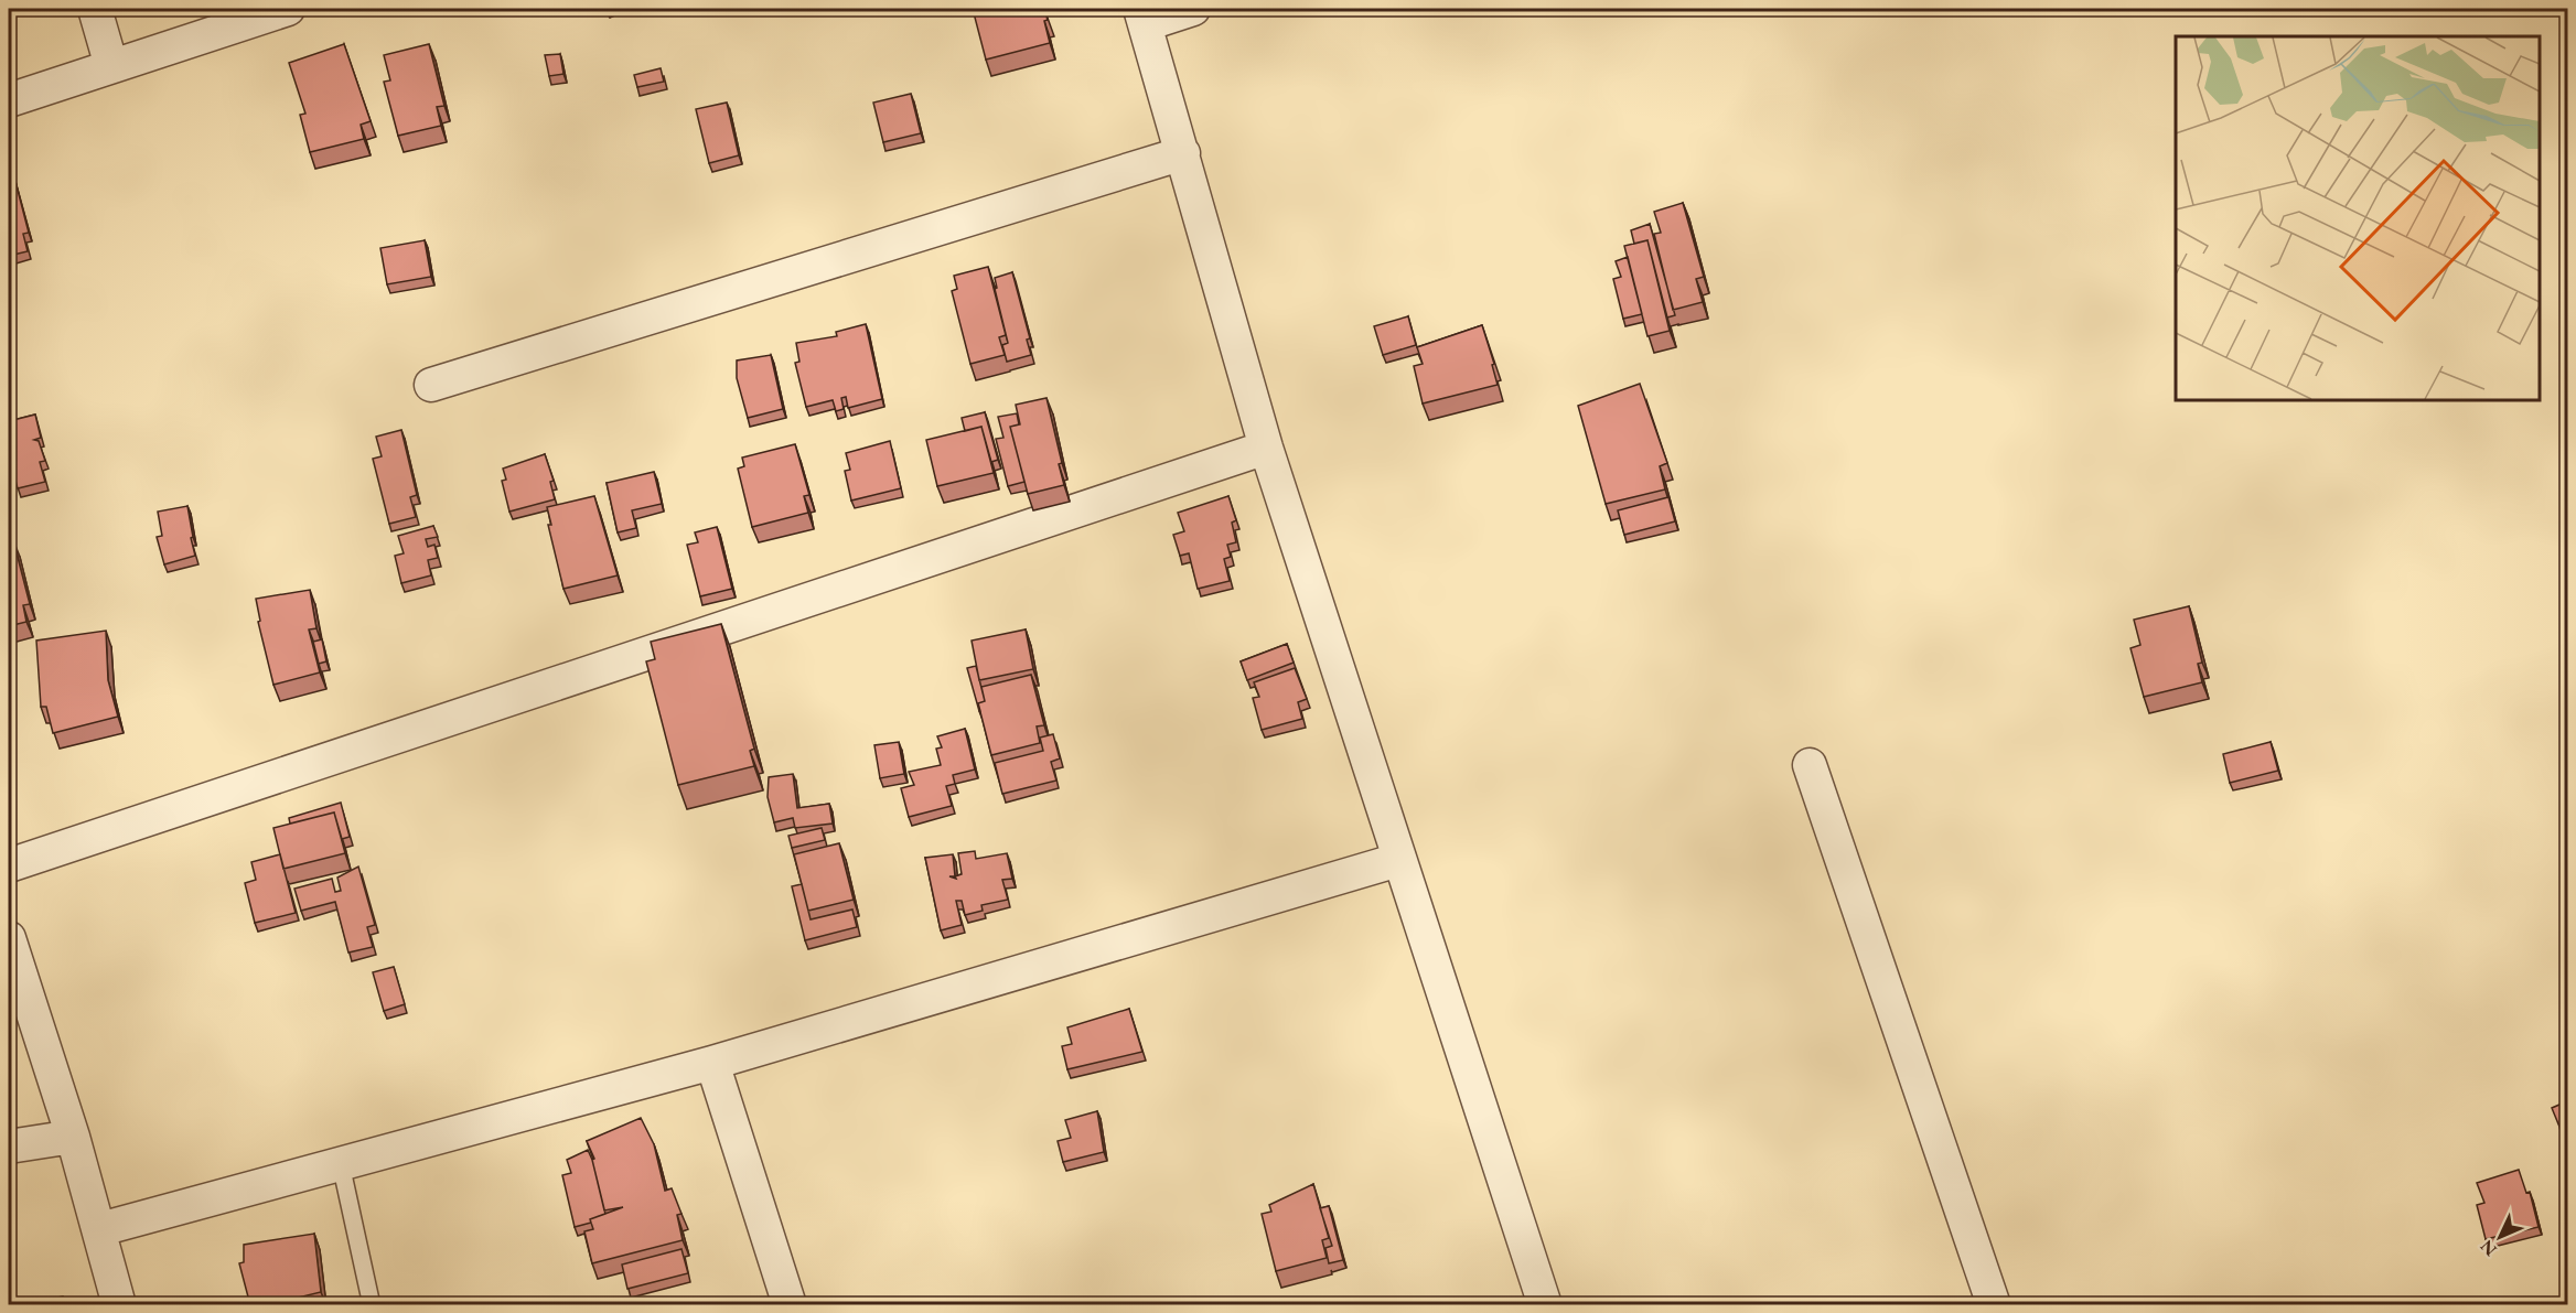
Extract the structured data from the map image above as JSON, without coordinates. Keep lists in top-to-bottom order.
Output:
{
  "north": "bottom left"
}
